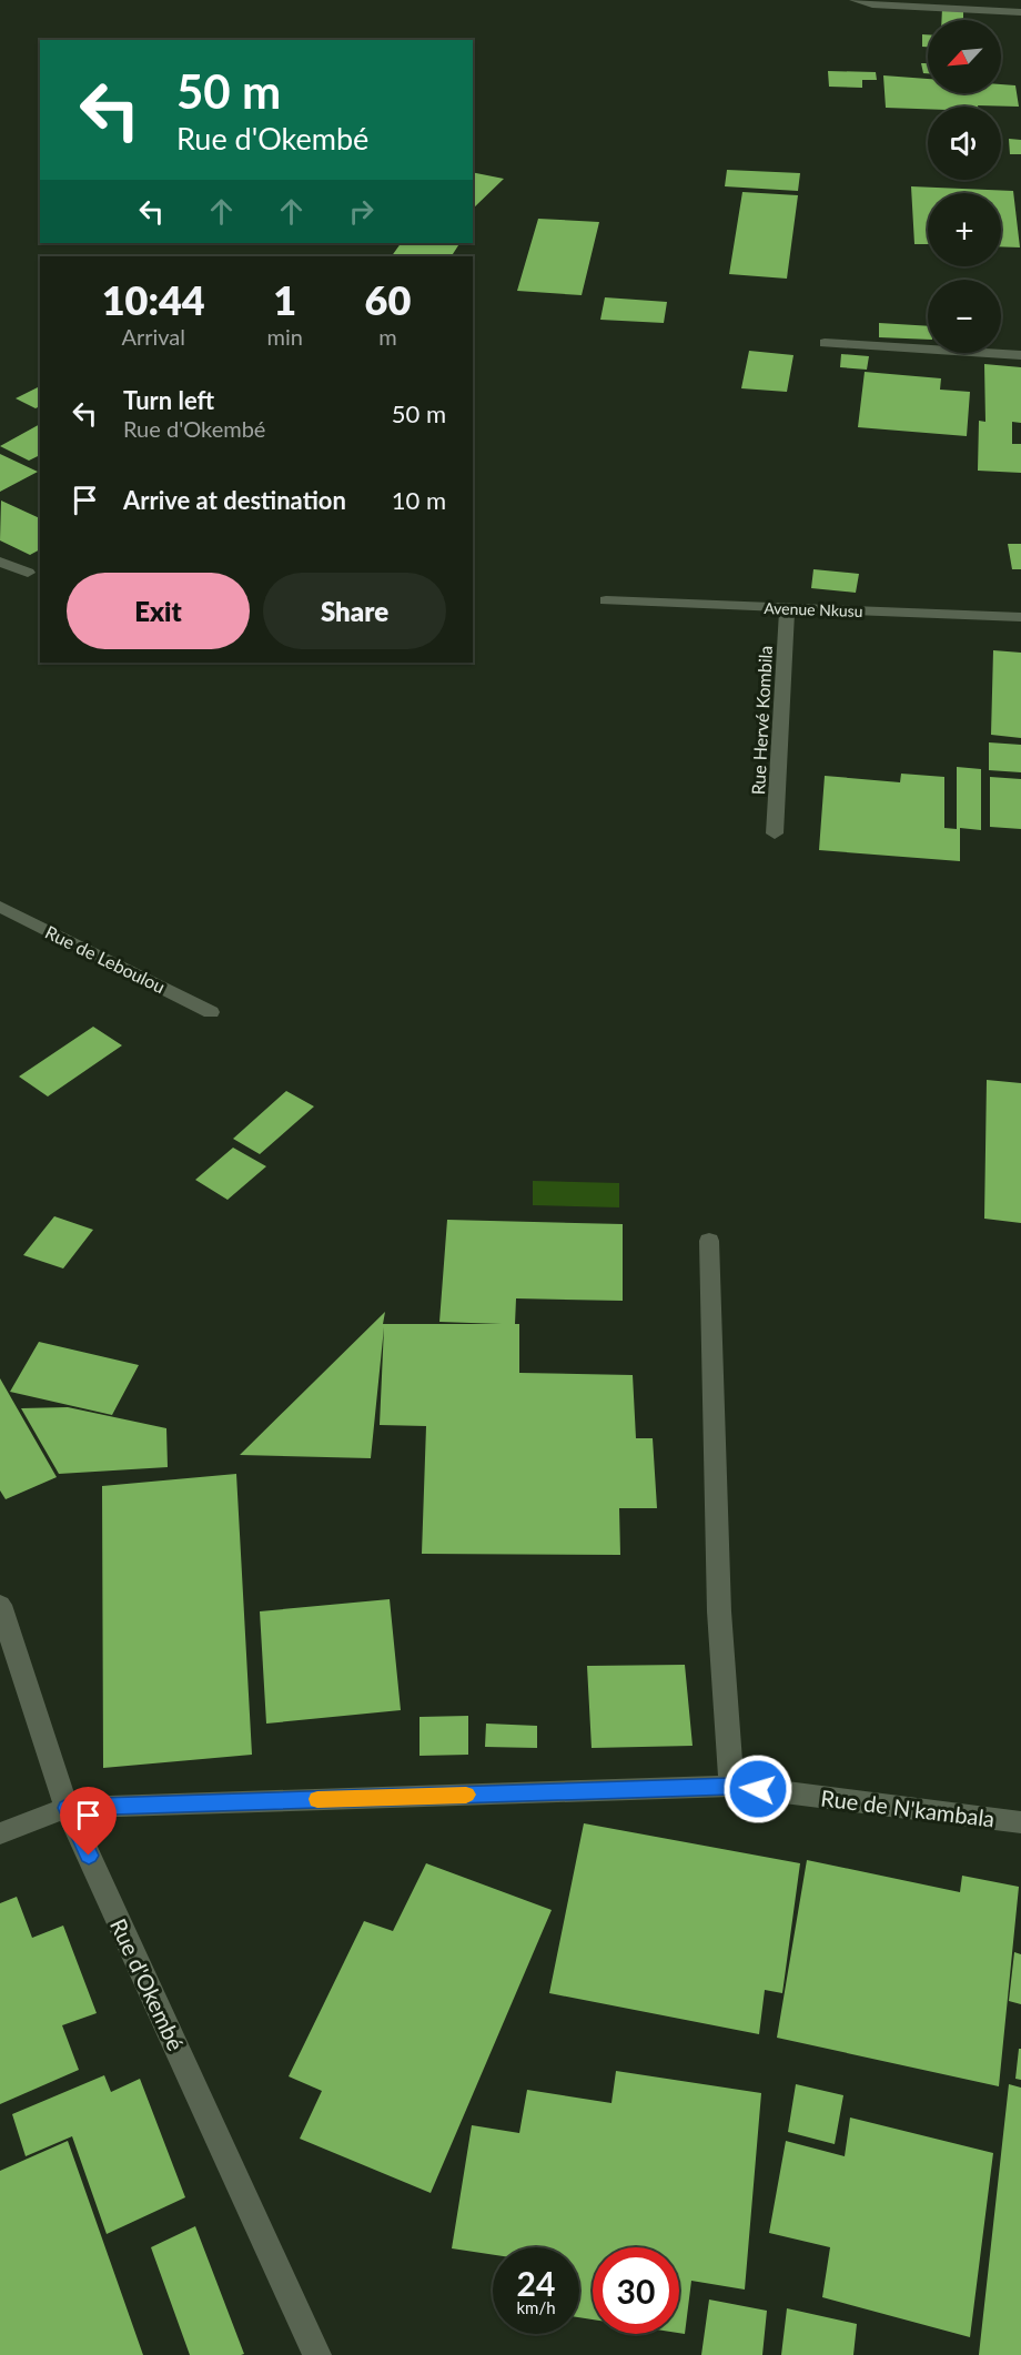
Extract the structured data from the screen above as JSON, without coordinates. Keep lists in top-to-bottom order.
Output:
{
  "streets": {
    "street": [
      "Avenue Nkusu",
      "Rue Hervé Kombila",
      "Rue de Leboulou",
      "Rue de N'kambala",
      "Rue d'Okembé"
    ]
  },
  "crossings": [
    ["Avenue Nkusu", "Rue Hervé Kombila"],
    ["Rue de N'kambala", "Rue d'Okembé"]
  ],
  "north": "bottom left",
  "page": {
    "map_buttons": ["+", "−"],
    "turn": ["50 m", "Rue d'Okembé"],
    "eta": [
      "10:44",
      "Arrival",
      "1",
      "min",
      "60",
      "m"
    ],
    "list": [
      {
        "name": "Turn left",
        "note": "Rue d'Okembé",
        "value": "50 m"
      },
      {
        "name": "Arrive at destination",
        "value": "10 m"
      }
    ],
    "buttons": ["Exit", "Share"],
    "speed": "24 km/h",
    "limit": "30"
  }
}
